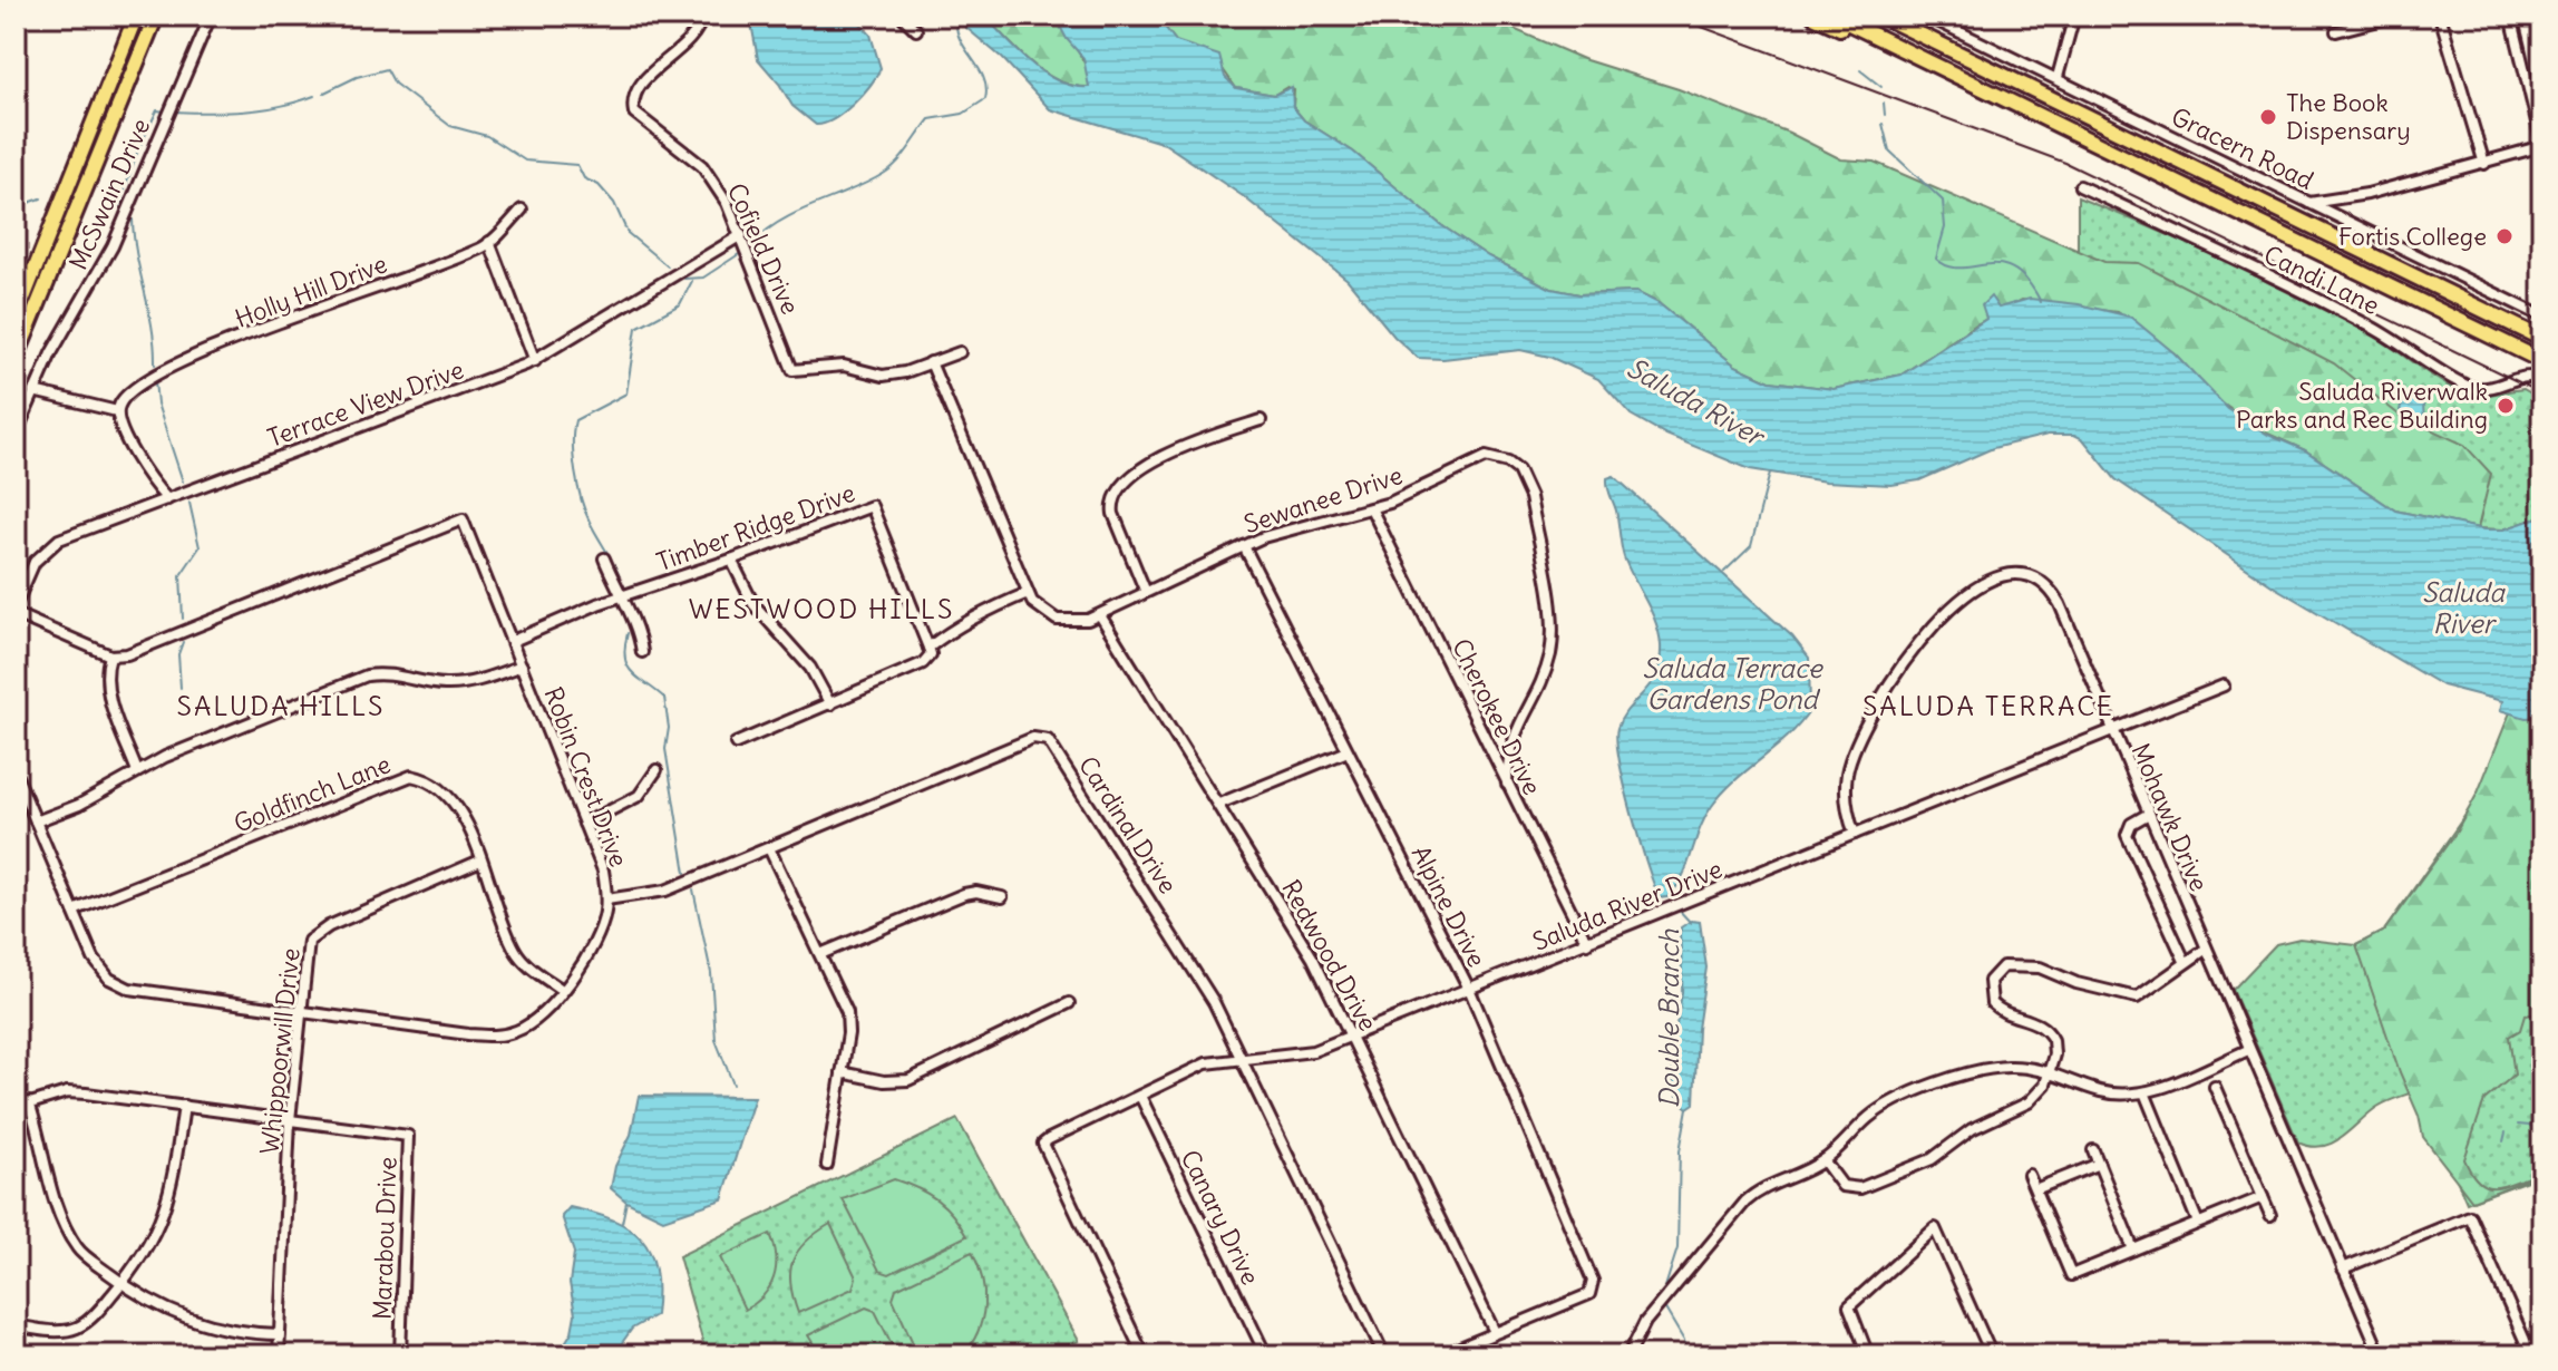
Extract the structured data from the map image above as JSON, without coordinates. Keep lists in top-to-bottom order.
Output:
{
  "streets": {
    "street": [
      "Gracern Road",
      "McSwain Drive",
      "Cofield Drive",
      "Candi Lane",
      "Holly Hill Drive",
      "Terrace View Drive",
      "Sewanee Drive",
      "Timber Ridge Drive",
      "Cherokee Drive",
      "Robin Crest Drive",
      "Goldfinch Lane",
      "Mohawk Drive",
      "Cardinal Drive",
      "Saluda River Drive",
      "Alpine Drive",
      "Redwood Drive",
      "Whippoorwill Drive",
      "Canary Drive",
      "Marabou Drive"
    ]
  },
  "crossings": [
    ["Cofield Drive", "Terrace View Drive"],
    ["Cofield Drive", "Sewanee Drive"],
    ["Sewanee Drive", "Cherokee Drive"],
    ["Sewanee Drive", "Alpine Drive"],
    ["Sewanee Drive", "Redwood Drive"],
    ["Timber Ridge Drive", "Robin Crest Drive"],
    ["Cherokee Drive", "Saluda River Drive"],
    ["Robin Crest Drive", "Goldfinch Lane"],
    ["Robin Crest Drive", "Cardinal Drive"],
    ["Robin Crest Drive", "Whippoorwill Drive"],
    ["Goldfinch Lane", "Whippoorwill Drive"],
    ["Mohawk Drive", "Saluda River Drive"],
    ["Cardinal Drive", "Saluda River Drive"],
    ["Saluda River Drive", "Alpine Drive"],
    ["Saluda River Drive", "Redwood Drive"],
    ["Saluda River Drive", "Canary Drive"],
    ["Alpine Drive", "Redwood Drive"],
    ["Whippoorwill Drive", "Marabou Drive"]
  ],
  "districts": ["WESTWOOD HILLS", "SALUDA HILLS", "SALUDA TERRACE"],
  "water": ["Saluda River", "Saluda Terrace Gardens Pond", "Double Branch"],
  "places": ["The Book Dispensary", "Fortis College", "Saluda Riverwalk Parks and Rec Building"]
}
